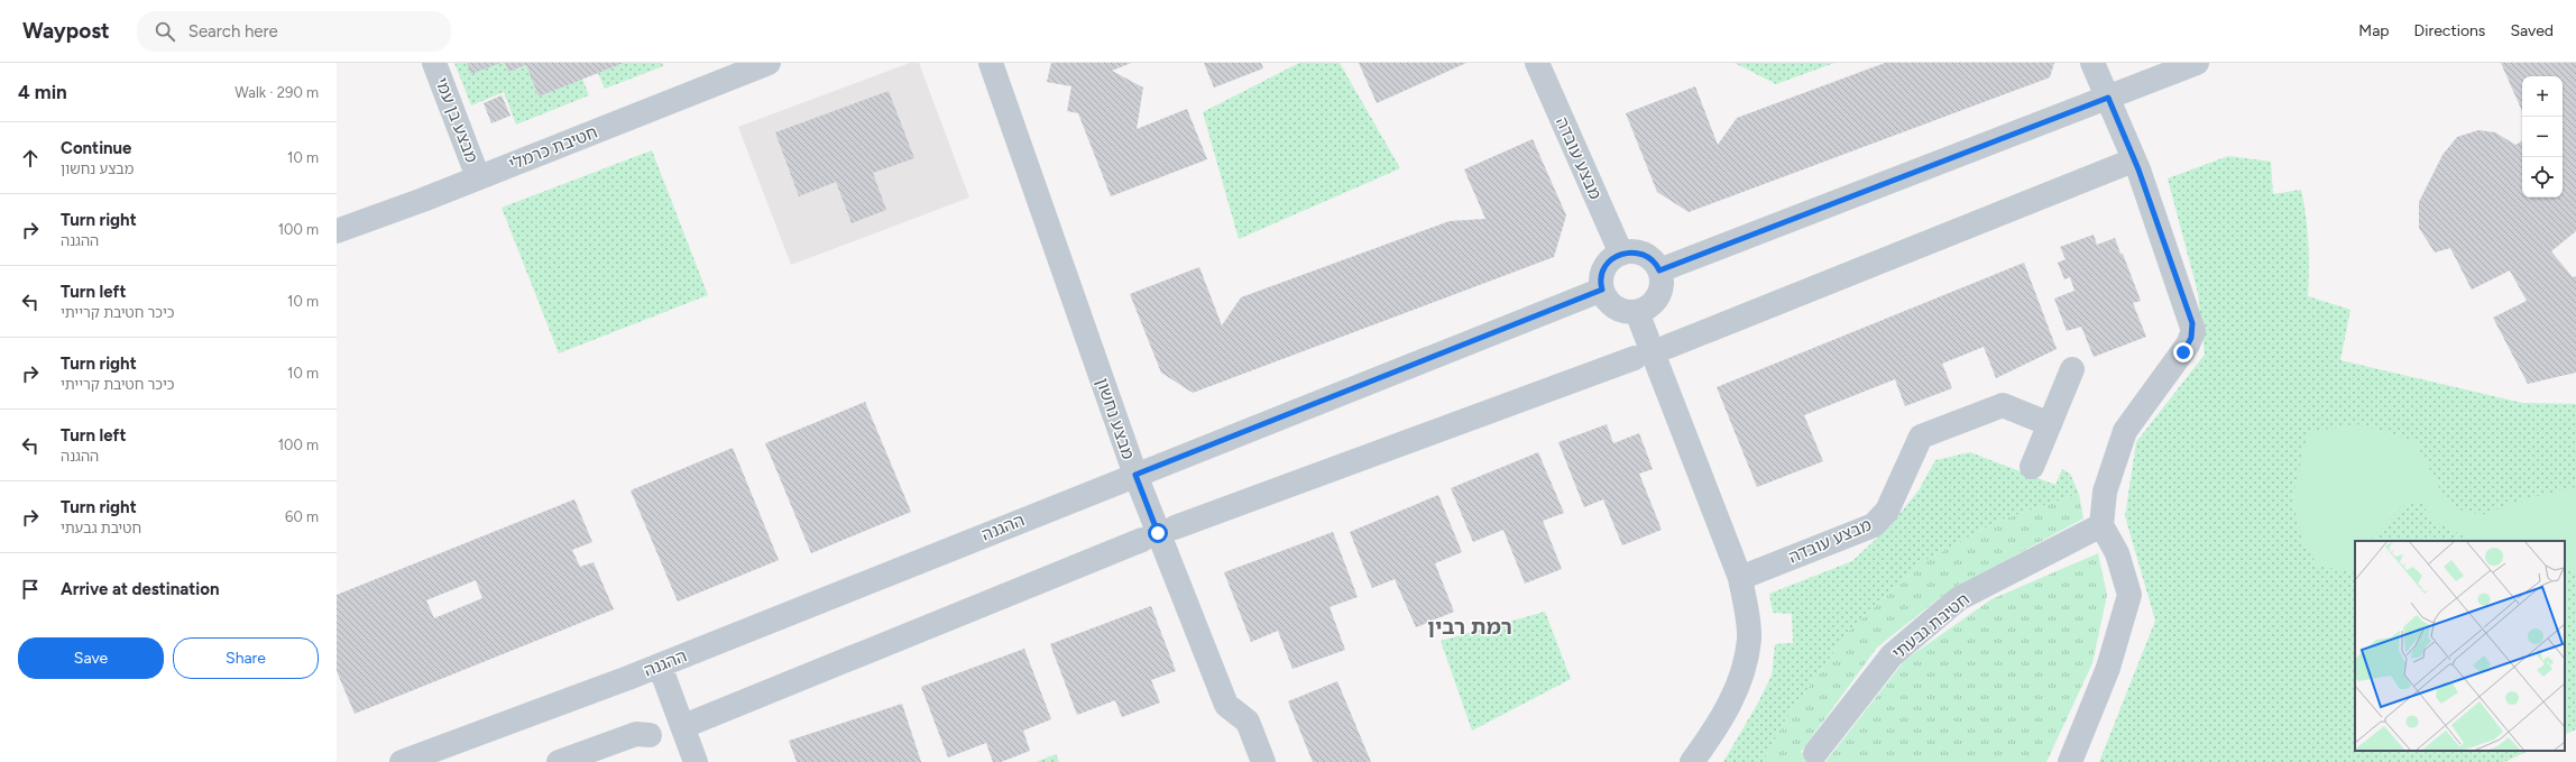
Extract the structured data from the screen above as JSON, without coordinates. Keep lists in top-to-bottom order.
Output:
{
  "streets": {
    "street": [
      "מבצע בן עמי",
      "חטיבת כרמלי",
      "מבצע עובדה",
      "מבצע נחשון",
      "ההגנה",
      "חטיבת גבעתי"
    ]
  },
  "crossings": [
    ["מבצע בן עמי", "חטיבת כרמלי"],
    ["מבצע עובדה", "ההגנה"],
    ["מבצע נחשון", "ההגנה"]
  ],
  "districts": ["רמת רבין"],
  "page": {
    "header": "Waypost",
    "search": "Search here",
    "nav": ["Map", "Directions", "Saved"],
    "heading": ["4 min", "Walk · 290 m"],
    "map_buttons": ["+", "−"],
    "list": [
      ["Continue", "מבצע נחשון", "10 m"],
      ["Turn right", "ההגנה", "100 m"],
      ["Turn left", "כיכר חטיבת קרייתי", "10 m"],
      ["Turn right", "כיכר חטיבת קרייתי", "10 m"],
      ["Turn left", "ההגנה", "100 m"],
      ["Turn right", "חטיבת גבעתי", "60 m"],
      "Arrive at destination"
    ],
    "buttons": ["Save", "Share"]
  }
}
